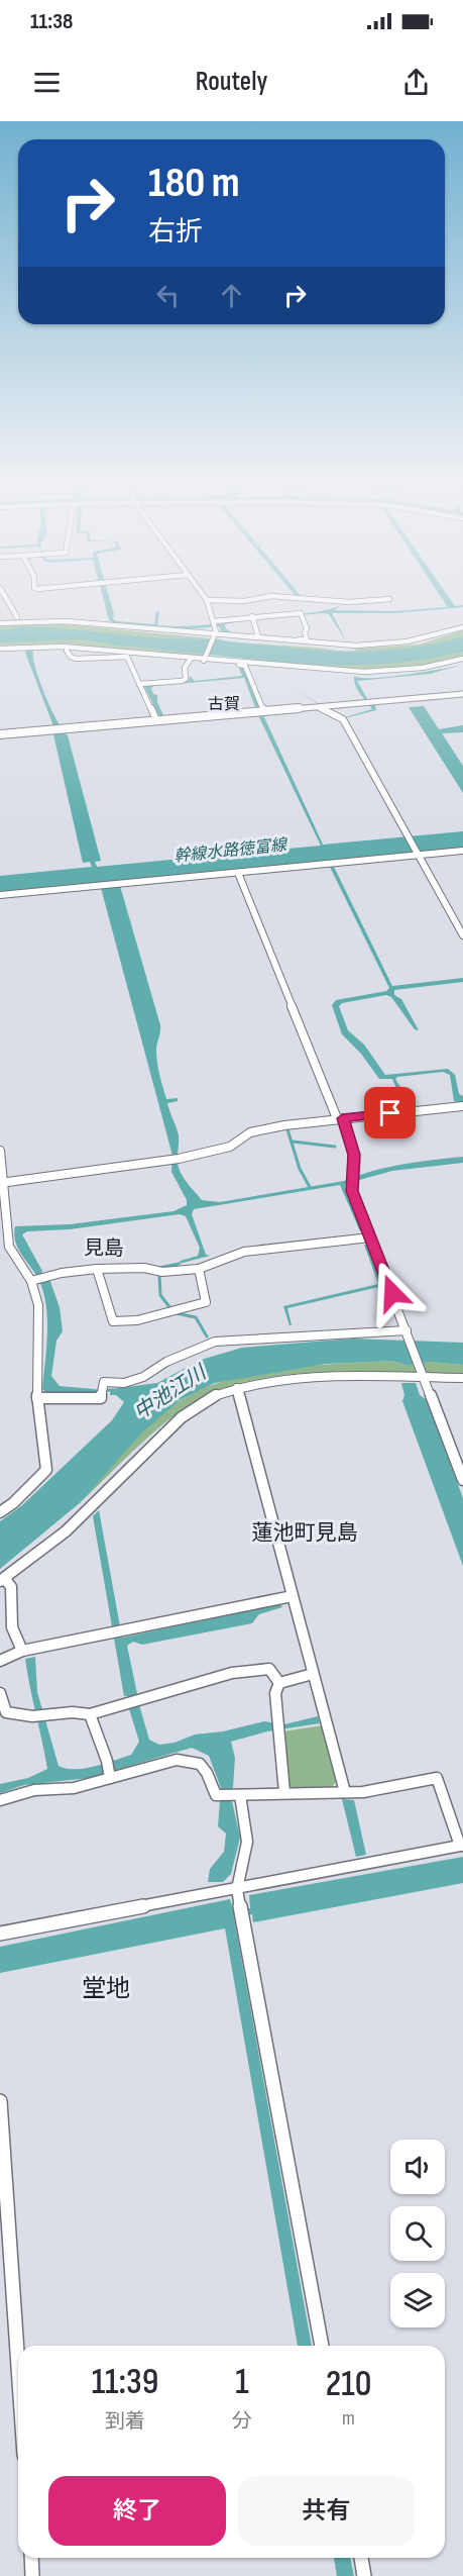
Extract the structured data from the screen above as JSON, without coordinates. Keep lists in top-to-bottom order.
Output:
{
  "districts": [
    "古賀",
    "見島",
    "蓮池町見島",
    "堂地"
  ],
  "water": ["幹線水路徳富線", "中池江川"],
  "page": {
    "status": "11:38",
    "header": "Routely",
    "turn": ["180 m", "右折"],
    "eta": [
      "11:39",
      "到着",
      "1",
      "分",
      "210",
      "m"
    ],
    "buttons": ["終了", "共有"]
  }
}
